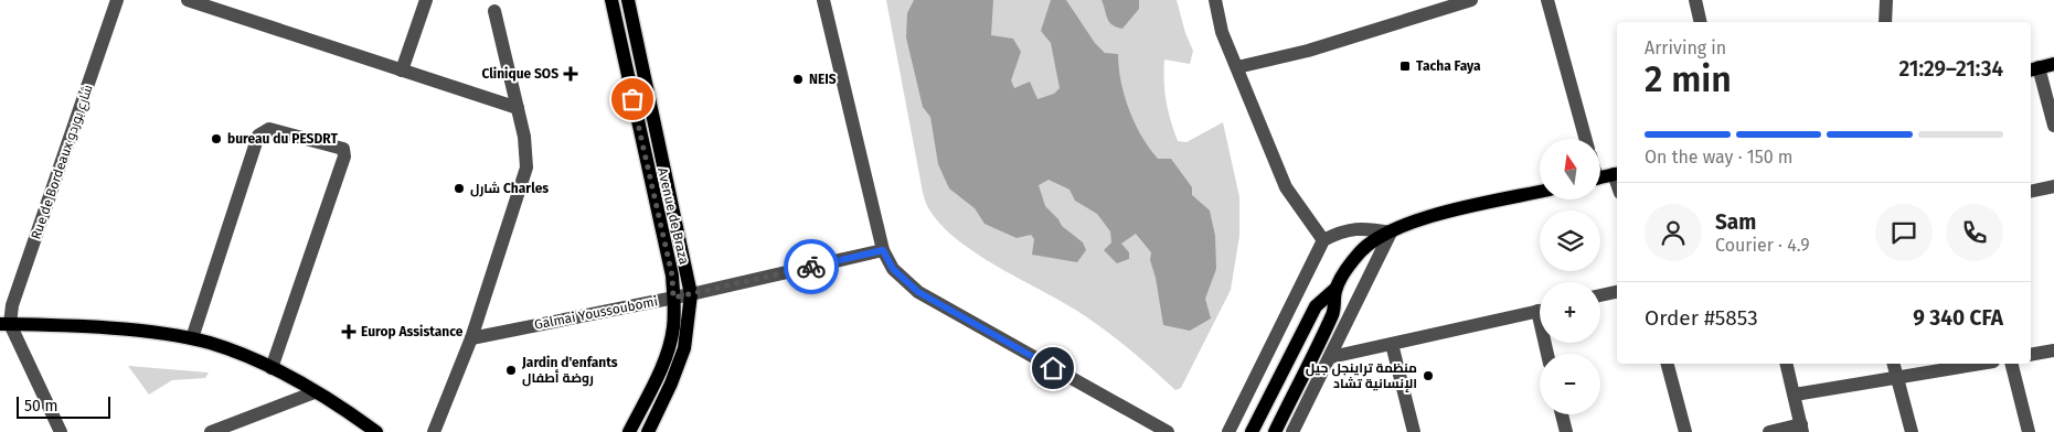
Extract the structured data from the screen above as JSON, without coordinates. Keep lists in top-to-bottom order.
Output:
{
  "streets": {
    "main road": ["Avenue de Braza"],
    "street": ["Rue de Bordeaux شارع بوردو", "Galmai Youssoubomi"]
  },
  "crossings": [
    ["Avenue de Braza", "Galmai Youssoubomi"]
  ],
  "places": {
    "transit": ["Tacha Faya"],
    "health": ["Clinique SOS", "Europ Assistance"],
    "other": [
      "NEIS",
      "bureau du PESDRT",
      "شارل Charles",
      "Jardin d'enfants روضة أطفال",
      "منظمة تراينجل جيل الإنسانية تشاد"
    ]
  },
  "scale_bar": "50 m",
  "north": "top",
  "page": {
    "heading": ["2 min", "Arriving in", "21:29–21:34"],
    "panel": [
      "Sam",
      "Courier · 4.9",
      "Order #5853",
      "9 340 CFA"
    ],
    "bar": "On the way · 150 m",
    "map_buttons": ["+", "−"],
    "scale": "50 m"
  }
}
